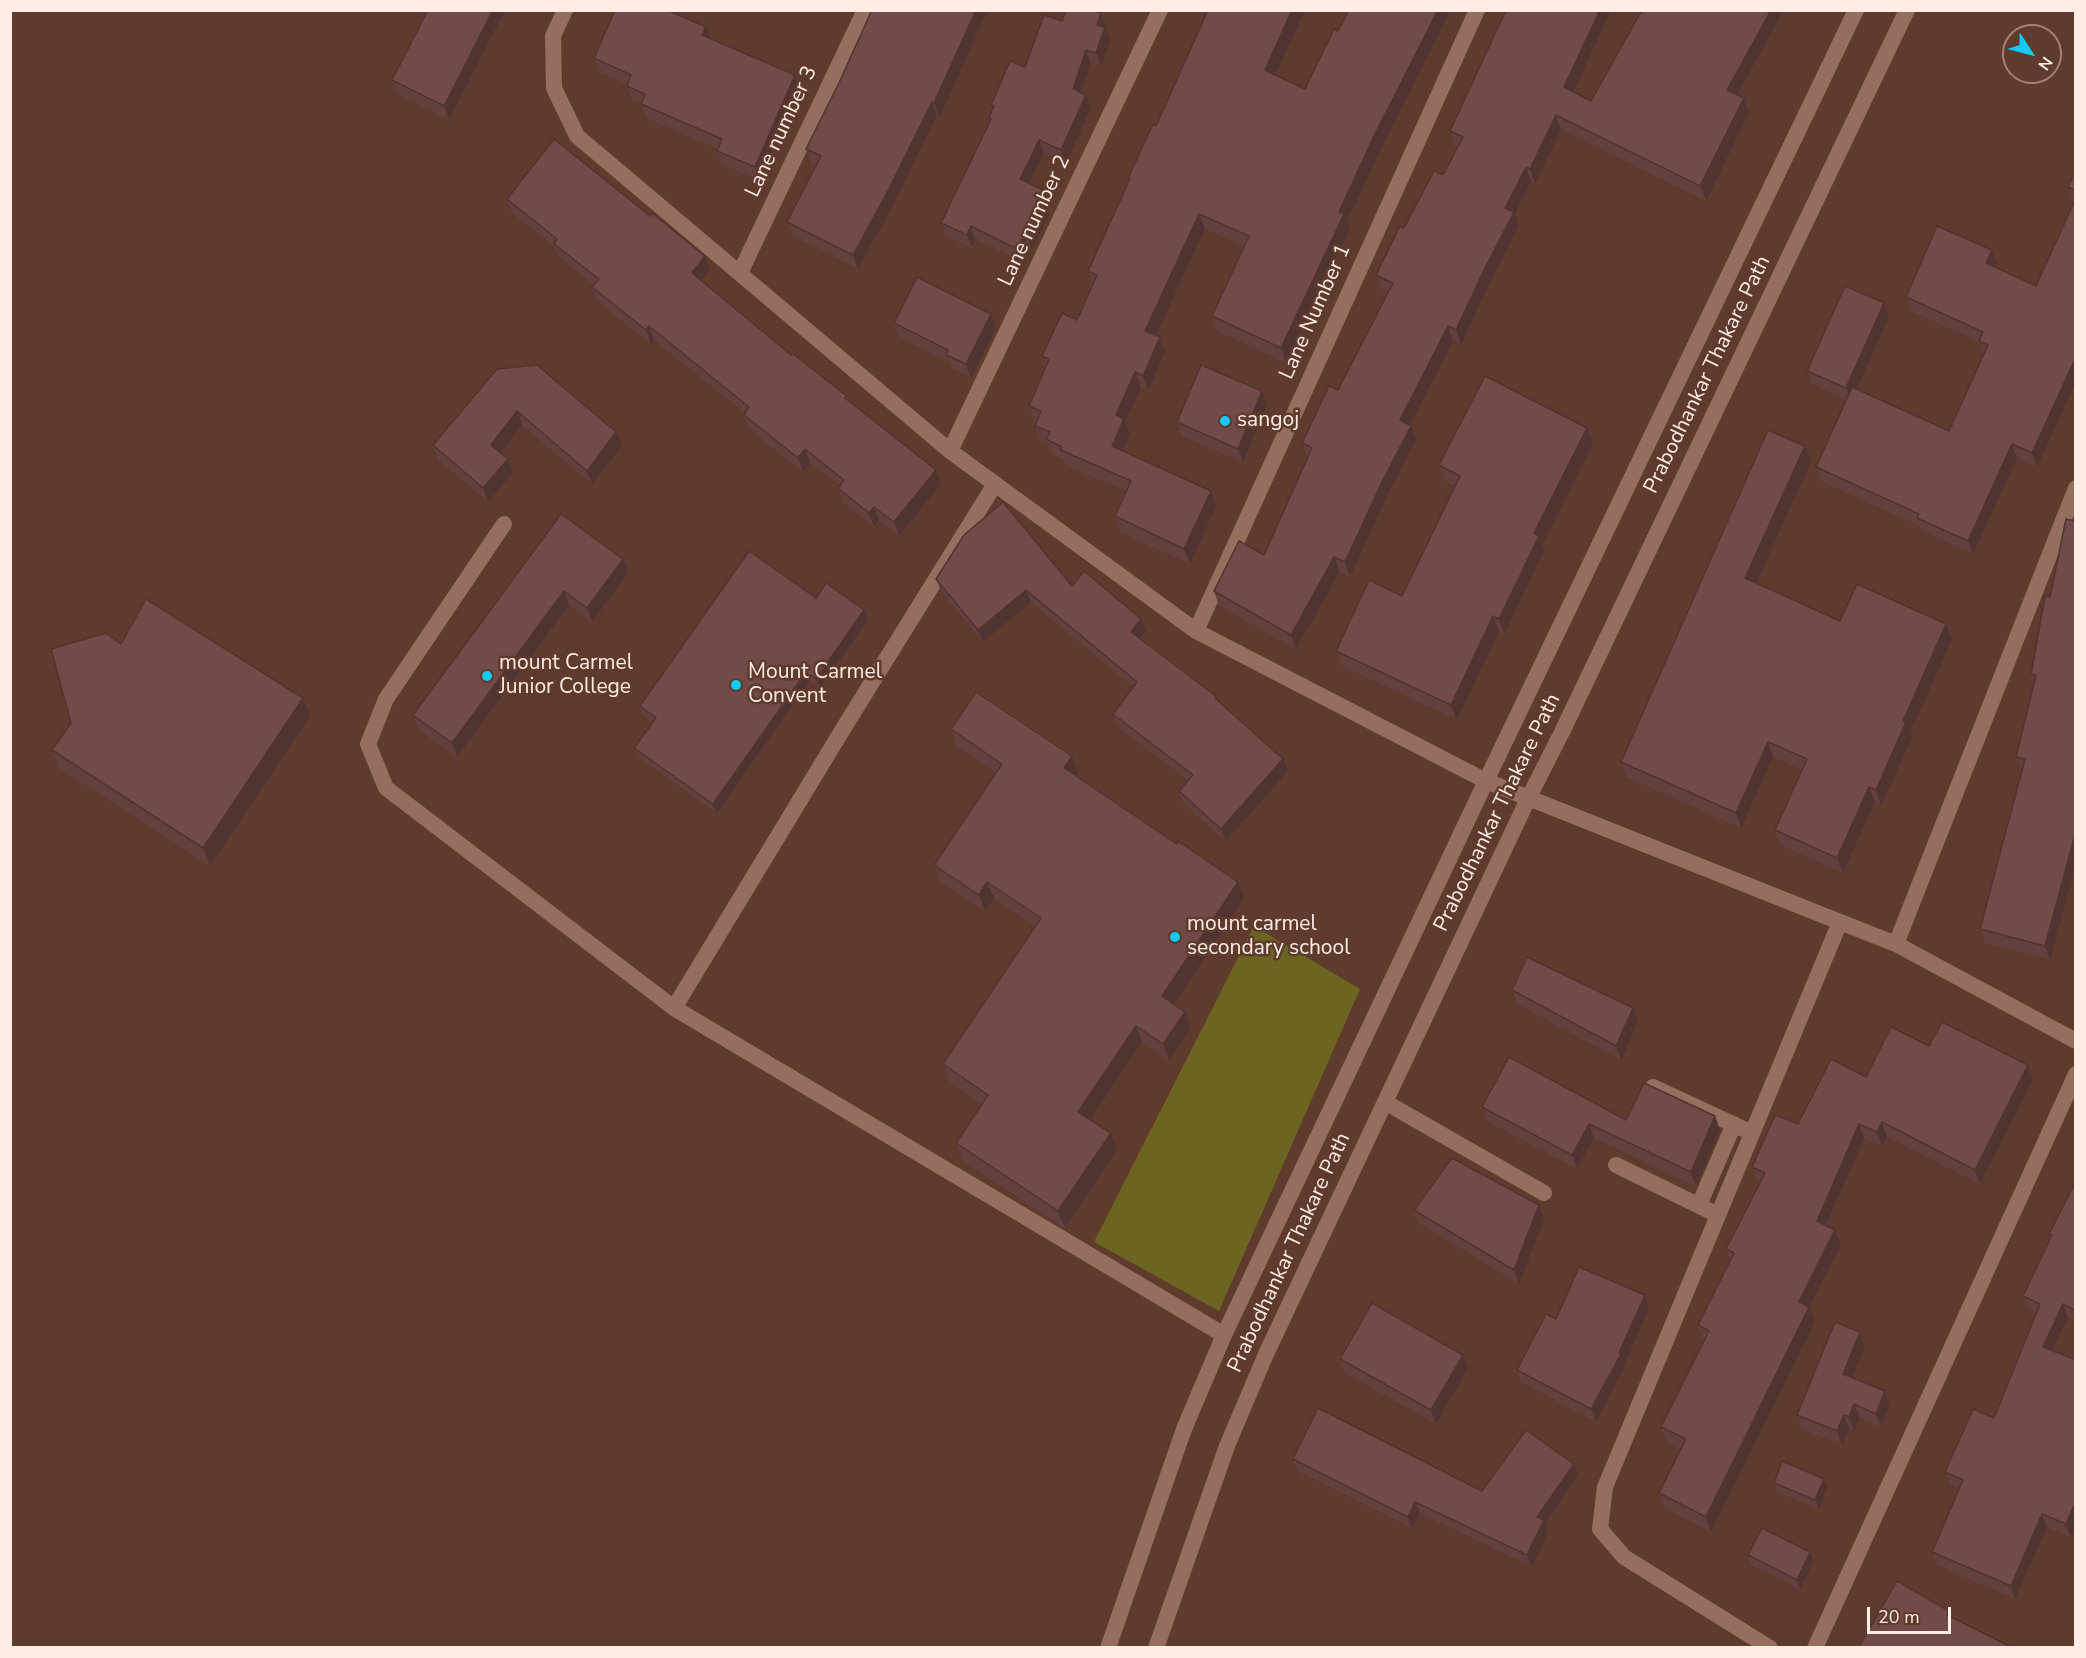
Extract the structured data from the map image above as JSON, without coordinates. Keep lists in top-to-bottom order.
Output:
{
  "streets": {
    "street": [
      "Lane number 3",
      "Lane number 2",
      "Lane Number 1",
      "Prabodhankar Thakare Path"
    ]
  },
  "places": [
    "sangoj",
    "mount Carmel Junior College",
    "Mount Carmel Convent",
    "mount carmel secondary school"
  ],
  "scale_bar": "20 m",
  "north": "bottom right"
}
